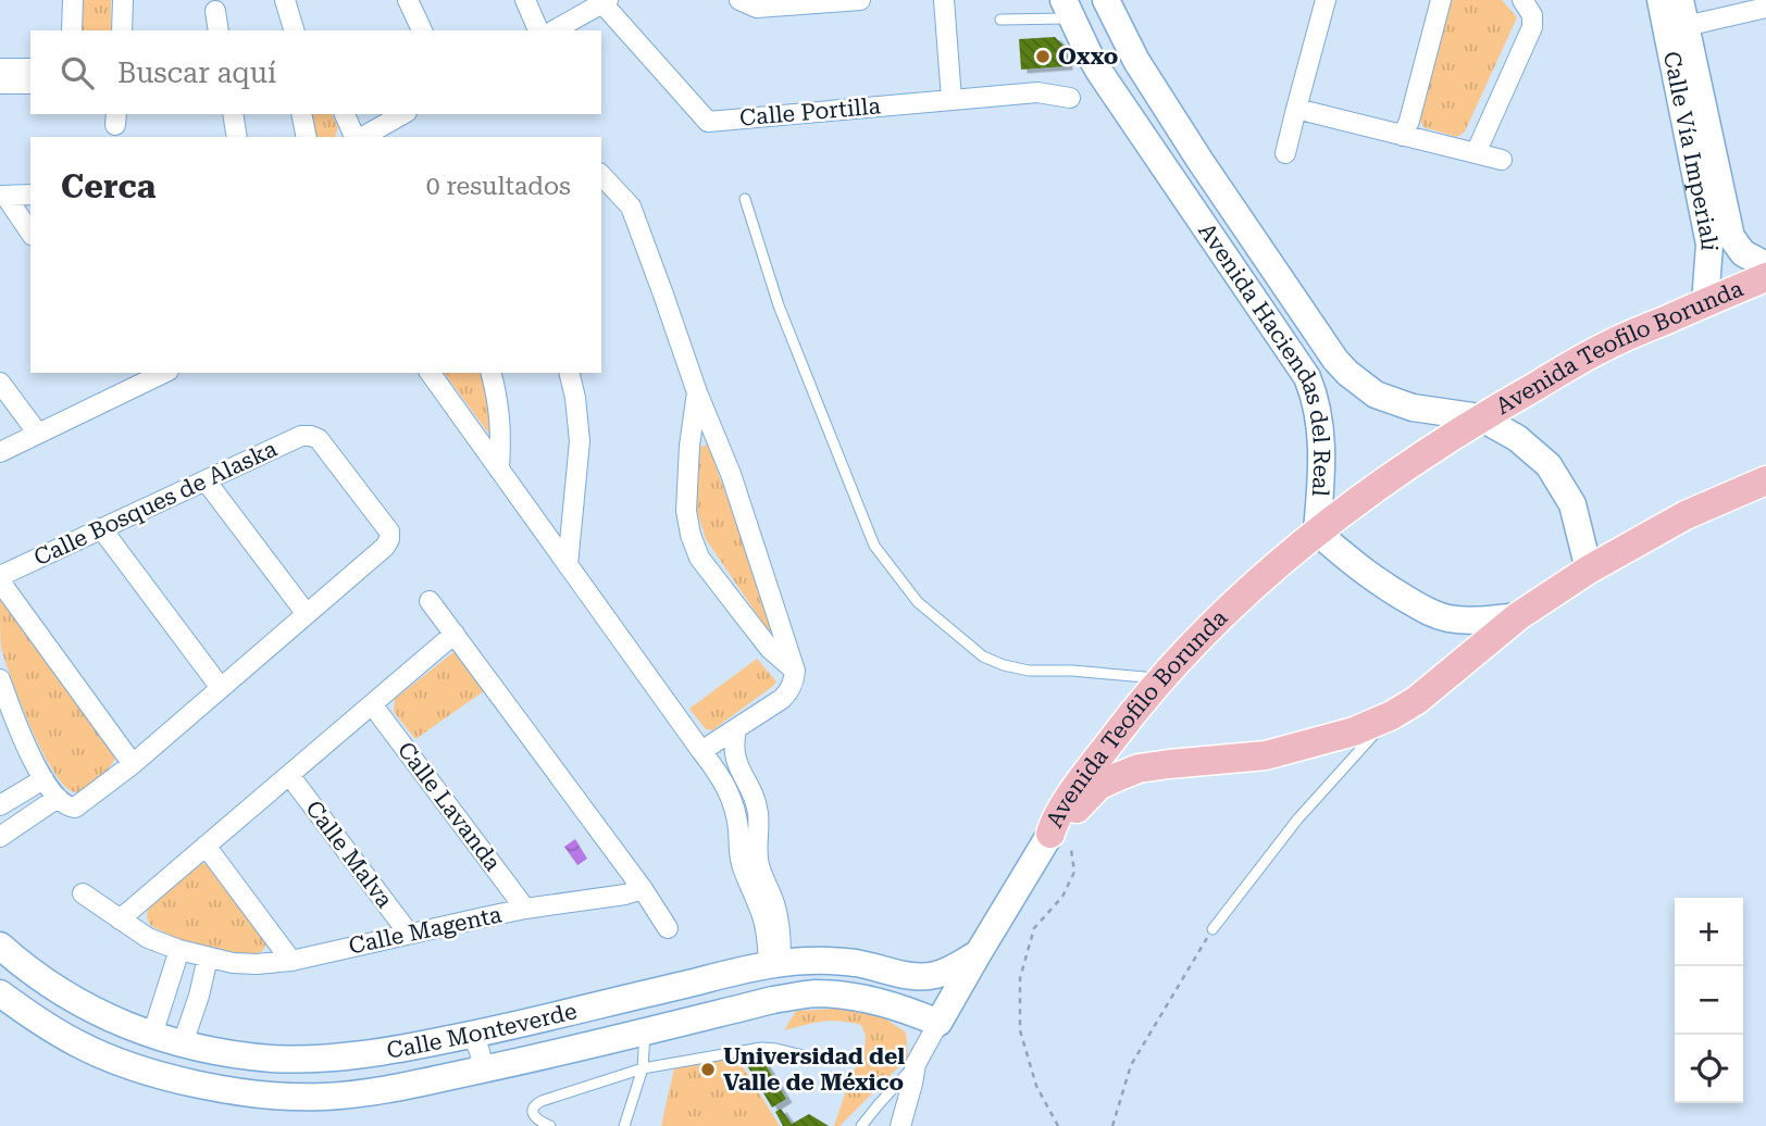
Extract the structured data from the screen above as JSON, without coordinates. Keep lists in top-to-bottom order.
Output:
{
  "streets": {
    "main road": [
      "Calle Vía Imperiali",
      "Avenida Teofilo Borunda",
      "Avenida Haciendas del Real",
      "Calle Monteverde"
    ],
    "street": [
      "Calle Portilla",
      "Calle Bosques de Alaska",
      "Calle Lavanda",
      "Calle Malva",
      "Calle Magenta"
    ]
  },
  "crossings": [
    ["Calle Vía Imperiali", "Avenida Teofilo Borunda"],
    ["Avenida Teofilo Borunda", "Avenida Haciendas del Real"],
    ["Calle Lavanda", "Calle Magenta"],
    ["Calle Malva", "Calle Magenta"]
  ],
  "places": ["Oxxo", "Universidad del Valle de México"],
  "page": {
    "search": "Buscar aquí",
    "heading": ["Cerca", "0 resultados"],
    "map_buttons": ["+", "−"]
  }
}
